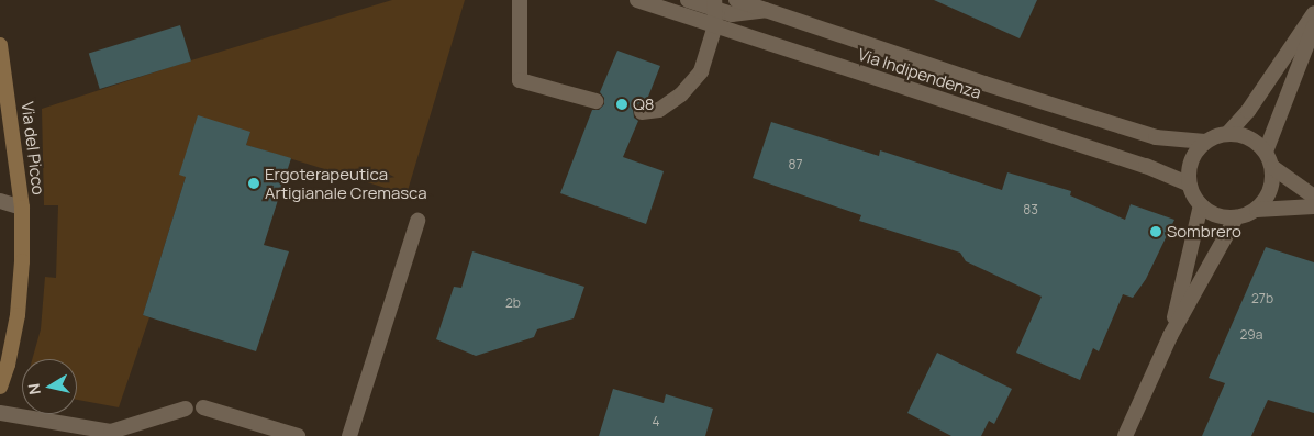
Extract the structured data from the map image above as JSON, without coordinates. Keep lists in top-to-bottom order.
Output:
{
  "streets": {
    "main road": ["Via del Picco"],
    "street": ["Via Indipendenza"]
  },
  "places": ["Q8", "Ergoterapeutica Artigianale Cremasca", "Sombrero"],
  "house_numbers": [
    "87",
    "83",
    "27b",
    "2b",
    "29a",
    "4"
  ],
  "north": "left"
}
